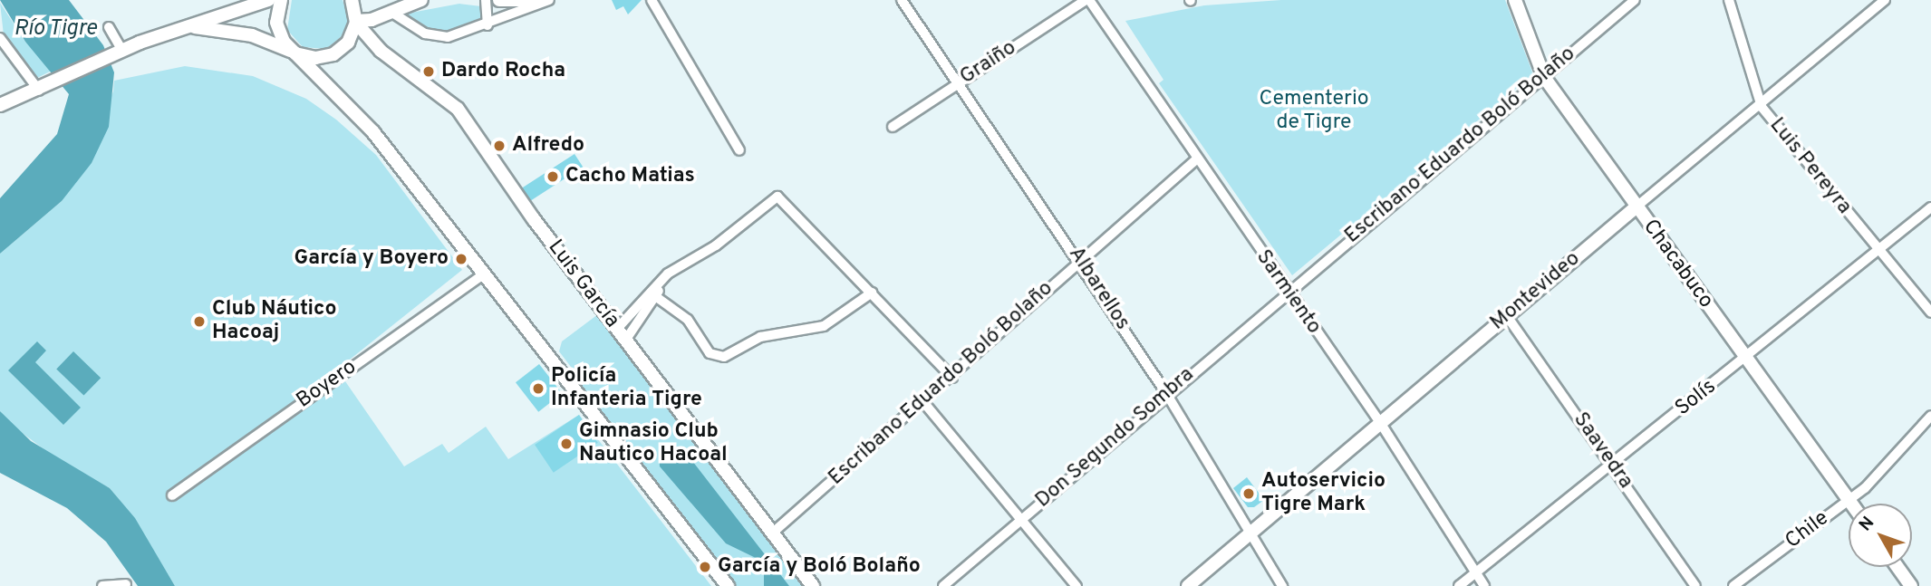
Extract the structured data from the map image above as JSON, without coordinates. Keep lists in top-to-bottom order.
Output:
{
  "streets": {
    "main road": ["Chacabuco", "Luis García", "Montevideo"],
    "street": [
      "Graiño",
      "Escribano Eduardo Boló Bolaño",
      "Luis Pereyra",
      "Albarellos",
      "Sarmiento",
      "Boyero",
      "Solís",
      "Don Segundo Sombra",
      "Saavedra",
      "Chile"
    ]
  },
  "crossings": [
    ["Graiño", "Albarellos"],
    ["Graiño", "Sarmiento"],
    ["Escribano Eduardo Boló Bolaño", "Chacabuco"],
    ["Escribano Eduardo Boló Bolaño", "Luis García"],
    ["Escribano Eduardo Boló Bolaño", "Albarellos"],
    ["Escribano Eduardo Boló Bolaño", "Sarmiento"],
    ["Escribano Eduardo Boló Bolaño", "Don Segundo Sombra"],
    ["Luis Pereyra", "Montevideo"],
    ["Luis Pereyra", "Solís"],
    ["Chacabuco", "Montevideo"],
    ["Chacabuco", "Solís"],
    ["Chacabuco", "Chile"],
    ["Albarellos", "Montevideo"],
    ["Albarellos", "Don Segundo Sombra"],
    ["Montevideo", "Sarmiento"],
    ["Montevideo", "Saavedra"],
    ["Sarmiento", "Solís"],
    ["Sarmiento", "Don Segundo Sombra"],
    ["Solís", "Saavedra"]
  ],
  "water": ["Río Tigre"],
  "parks": ["Cementerio de Tigre"],
  "places": [
    "Dardo Rocha",
    "Alfredo",
    "Cacho Matias",
    "García y Boyero",
    "Club Náutico Hacoaj",
    "Policía Infanteria Tigre",
    "Gimnasio Club Nautico Hacoal",
    "Autoservicio Tigre Mark",
    "García y Boló Bolaño"
  ],
  "north": "top left"
}
